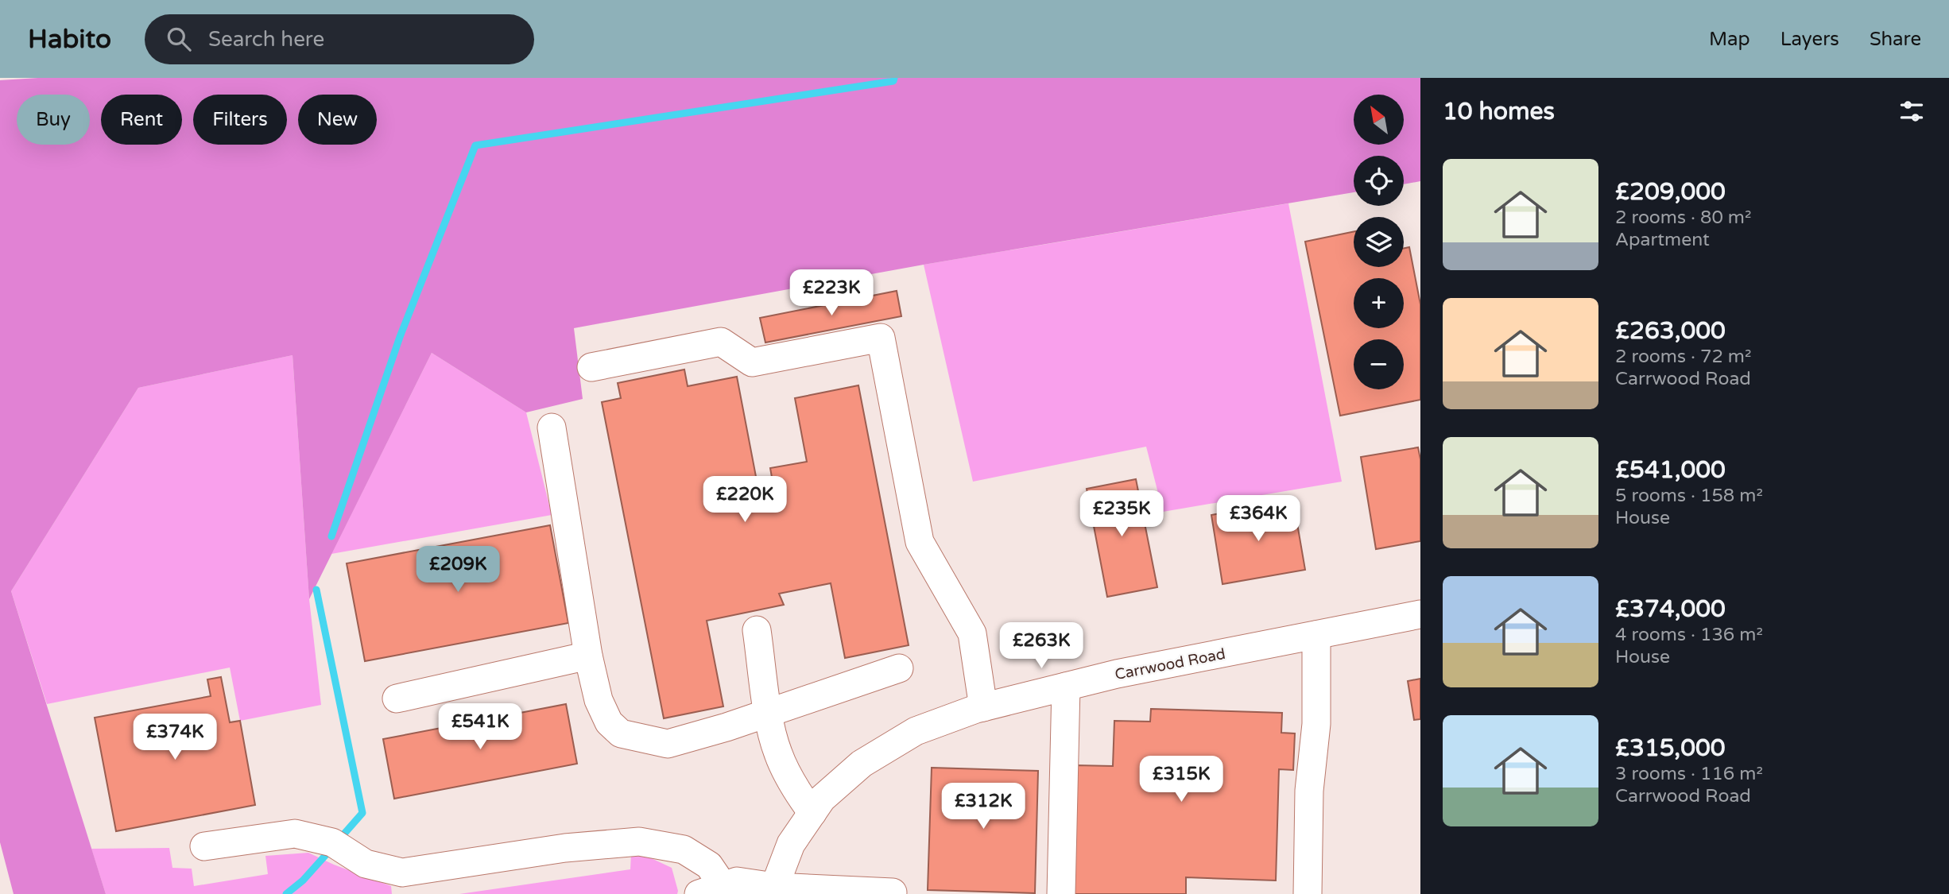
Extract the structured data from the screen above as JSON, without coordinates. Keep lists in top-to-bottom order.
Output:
{
  "streets": {
    "street": ["Carrwood Road"]
  },
  "north": "top left",
  "page": {
    "header": "Habito",
    "search": "Search here",
    "nav": ["Map", "Layers", "Share"],
    "heading": "10 homes",
    "map_buttons": ["+", "−"],
    "chip": [
      "Buy",
      "Rent",
      "Filters",
      "New"
    ],
    "list": [
      {
        "name": "£209,000",
        "note": "2 rooms · 80 m² · Apartment"
      },
      {
        "name": "£263,000",
        "note": "2 rooms · 72 m² · Carrwood Road"
      },
      {
        "name": "£541,000",
        "note": "5 rooms · 158 m² · House"
      },
      {
        "name": "£374,000",
        "note": "4 rooms · 136 m² · House"
      },
      {
        "name": "£315,000",
        "note": "3 rooms · 116 m² · Carrwood Road"
      }
    ],
    "price": [
      "£223K",
      "£220K",
      "£235K",
      "£364K",
      "£209K",
      "£263K",
      "£541K",
      "£374K",
      "£315K",
      "£312K"
    ]
  }
}
